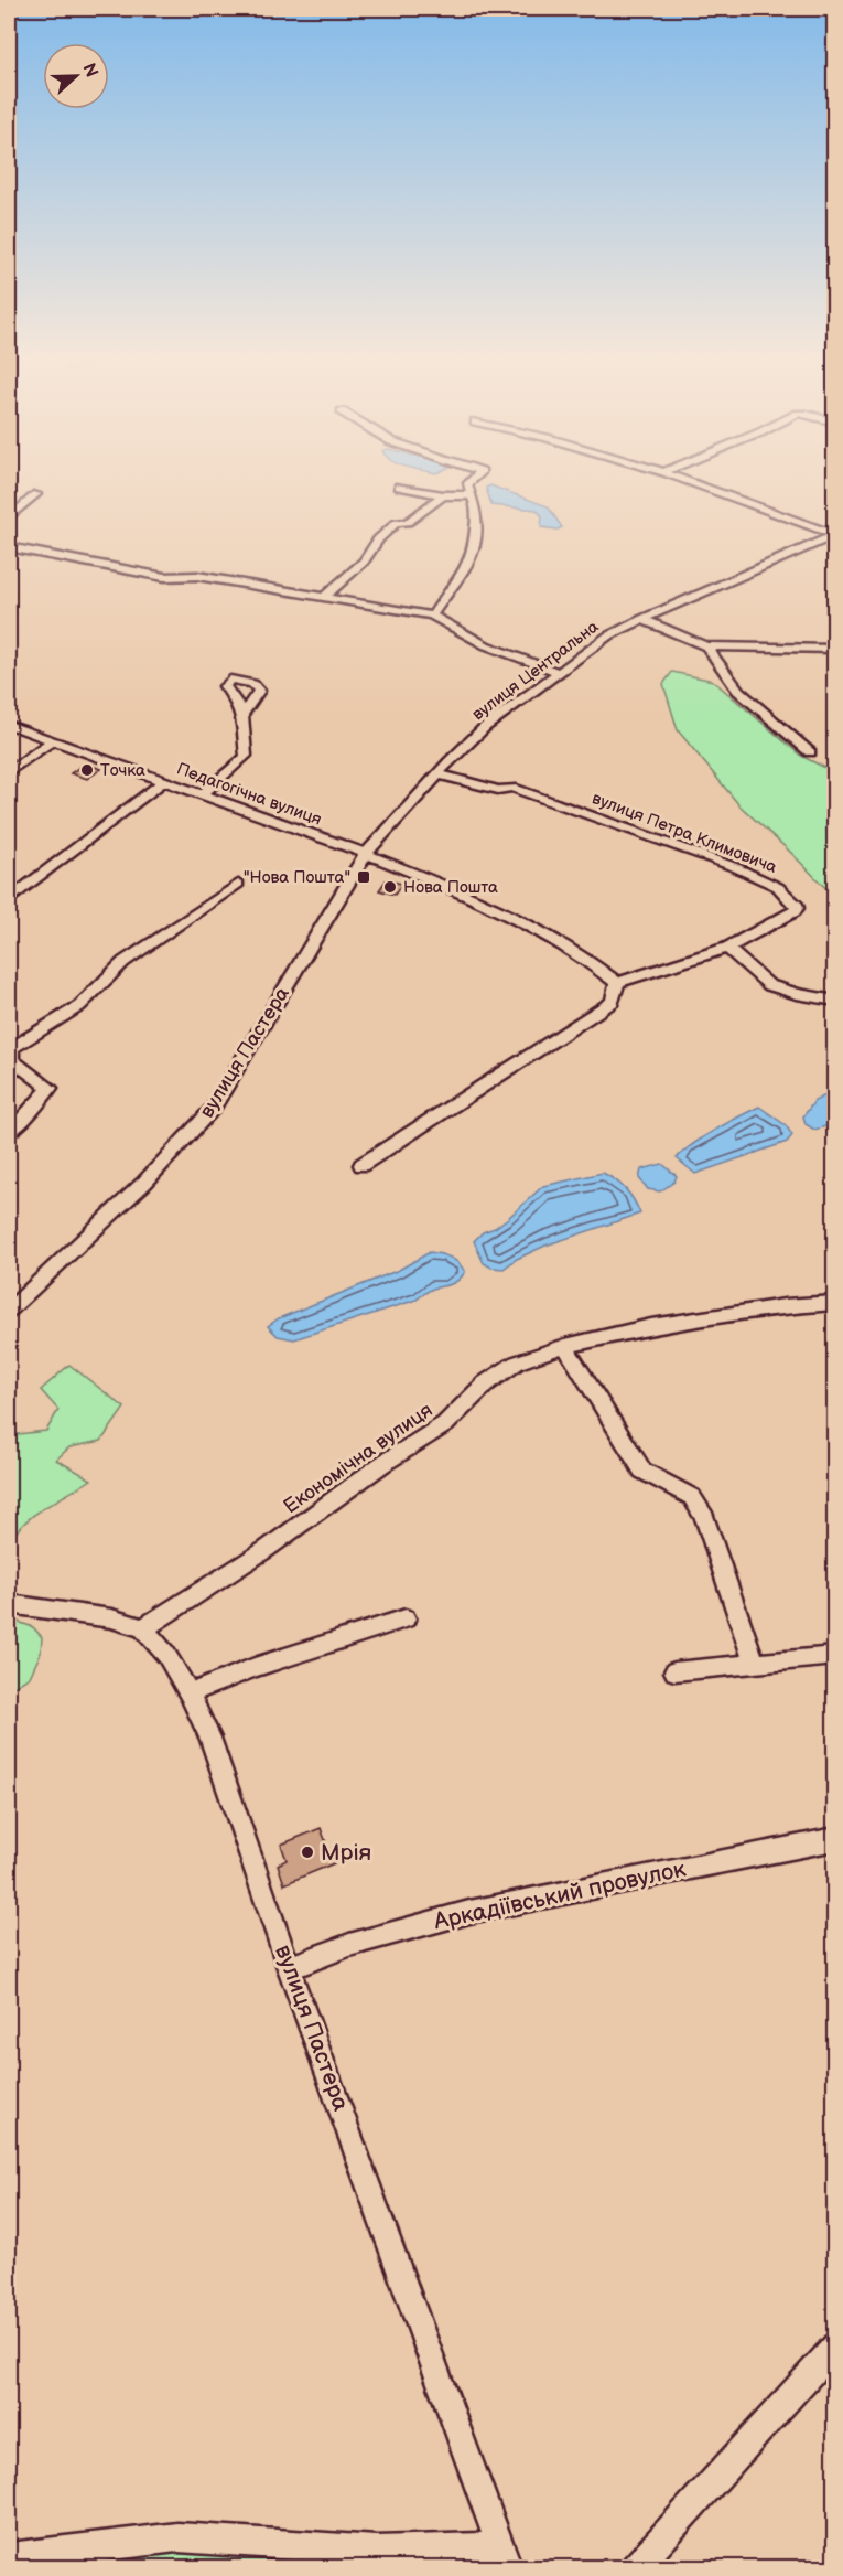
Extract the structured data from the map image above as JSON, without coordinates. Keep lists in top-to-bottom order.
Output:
{
  "streets": {
    "street": [
      "вулиця Центральна",
      "Педагогічна вулиця",
      "вулиця Петра Климовича",
      "вулиця Пастера",
      "Економічна вулиця",
      "Аркадіївський провулок"
    ]
  },
  "crossings": [
    ["вулиця Центральна", "Педагогічна вулиця"],
    ["вулиця Центральна", "вулиця Петра Климовича"],
    ["вулиця Центральна", "вулиця Пастера"],
    ["Педагогічна вулиця", "вулиця Пастера"],
    ["вулиця Пастера", "Економічна вулиця"],
    ["вулиця Пастера", "Аркадіївський провулок"]
  ],
  "places": {
    "other": ["Точка", "Нова Пошта", "Мрія"],
    "transit": ["\"Нова Пошта\""]
  },
  "north": "right"
}
